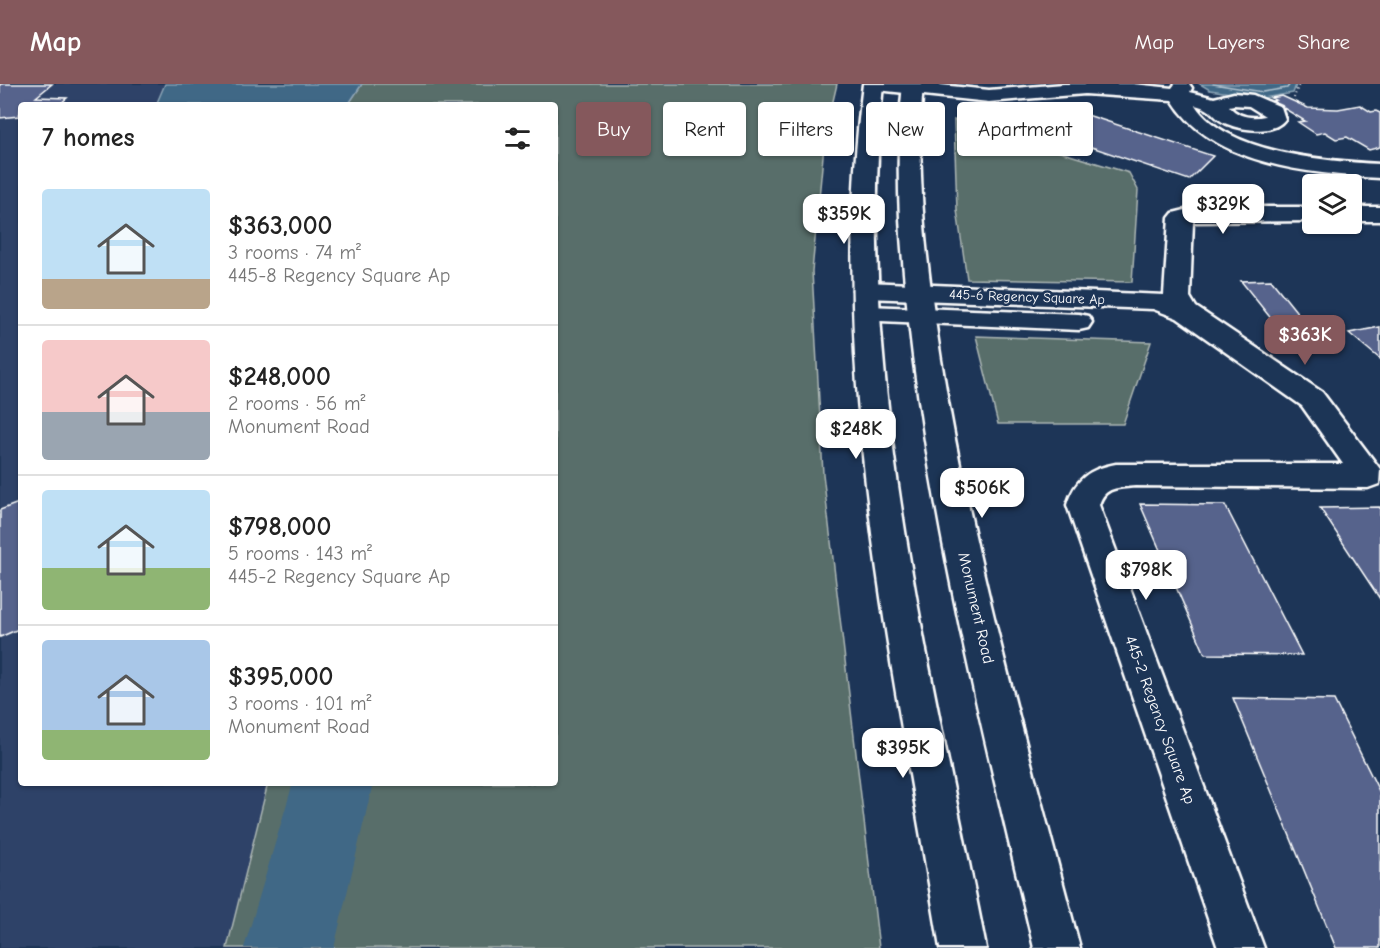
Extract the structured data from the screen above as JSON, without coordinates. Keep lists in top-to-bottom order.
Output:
{
  "streets": {
    "street": ["445-6 Regency Square Ap", "Monument Road", "445-2 Regency Square Ap"]
  },
  "crossings": [
    ["445-6 Regency Square Ap", "Monument Road"]
  ],
  "page": {
    "header": "Map",
    "nav": ["Map", "Layers", "Share"],
    "chip": [
      "Buy",
      "Rent",
      "Filters",
      "New",
      "Apartment"
    ],
    "heading": "7 homes",
    "list": [
      {
        "name": "$363,000",
        "note": "3 rooms · 74 m² · 445-8 Regency Square Ap"
      },
      {
        "name": "$248,000",
        "note": "2 rooms · 56 m² · Monument Road"
      },
      {
        "name": "$798,000",
        "note": "5 rooms · 143 m² · 445-2 Regency Square Ap"
      },
      {
        "name": "$395,000",
        "note": "3 rooms · 101 m² · Monument Road"
      }
    ],
    "price": [
      "$329K",
      "$359K",
      "$363K",
      "$248K",
      "$506K",
      "$798K",
      "$395K"
    ]
  }
}
